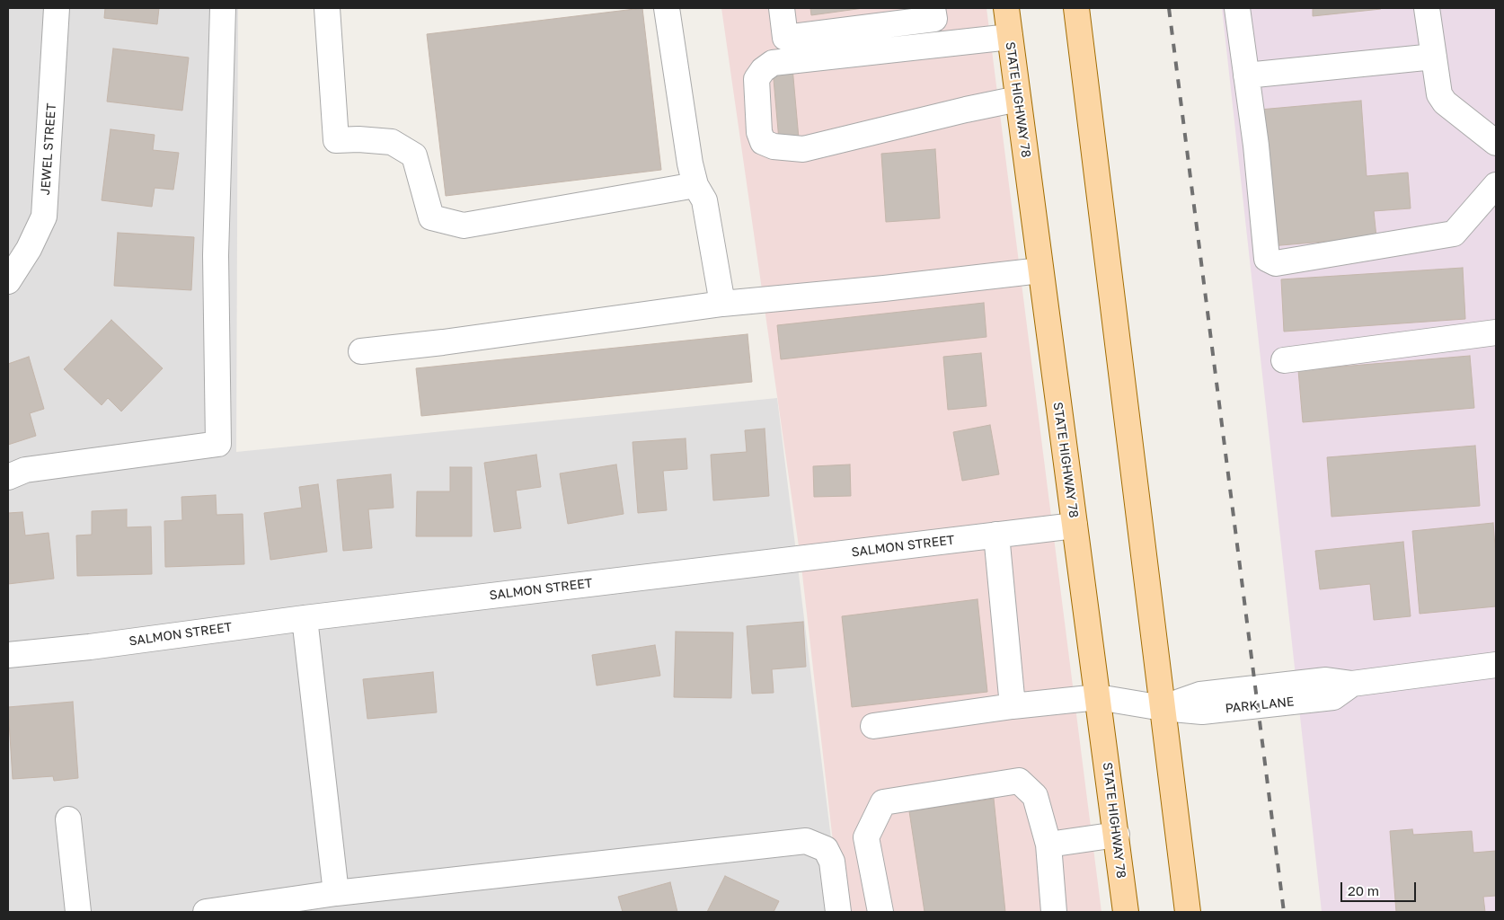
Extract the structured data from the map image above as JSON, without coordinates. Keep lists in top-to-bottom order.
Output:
{
  "streets": {
    "main road": ["STATE HIGHWAY 78"],
    "street": ["JEWEL STREET", "SALMON STREET", "PARK LANE"]
  },
  "crossings": [
    ["STATE HIGHWAY 78", "SALMON STREET"],
    ["STATE HIGHWAY 78", "PARK LANE"]
  ],
  "scale_bar": "20 m"
}
